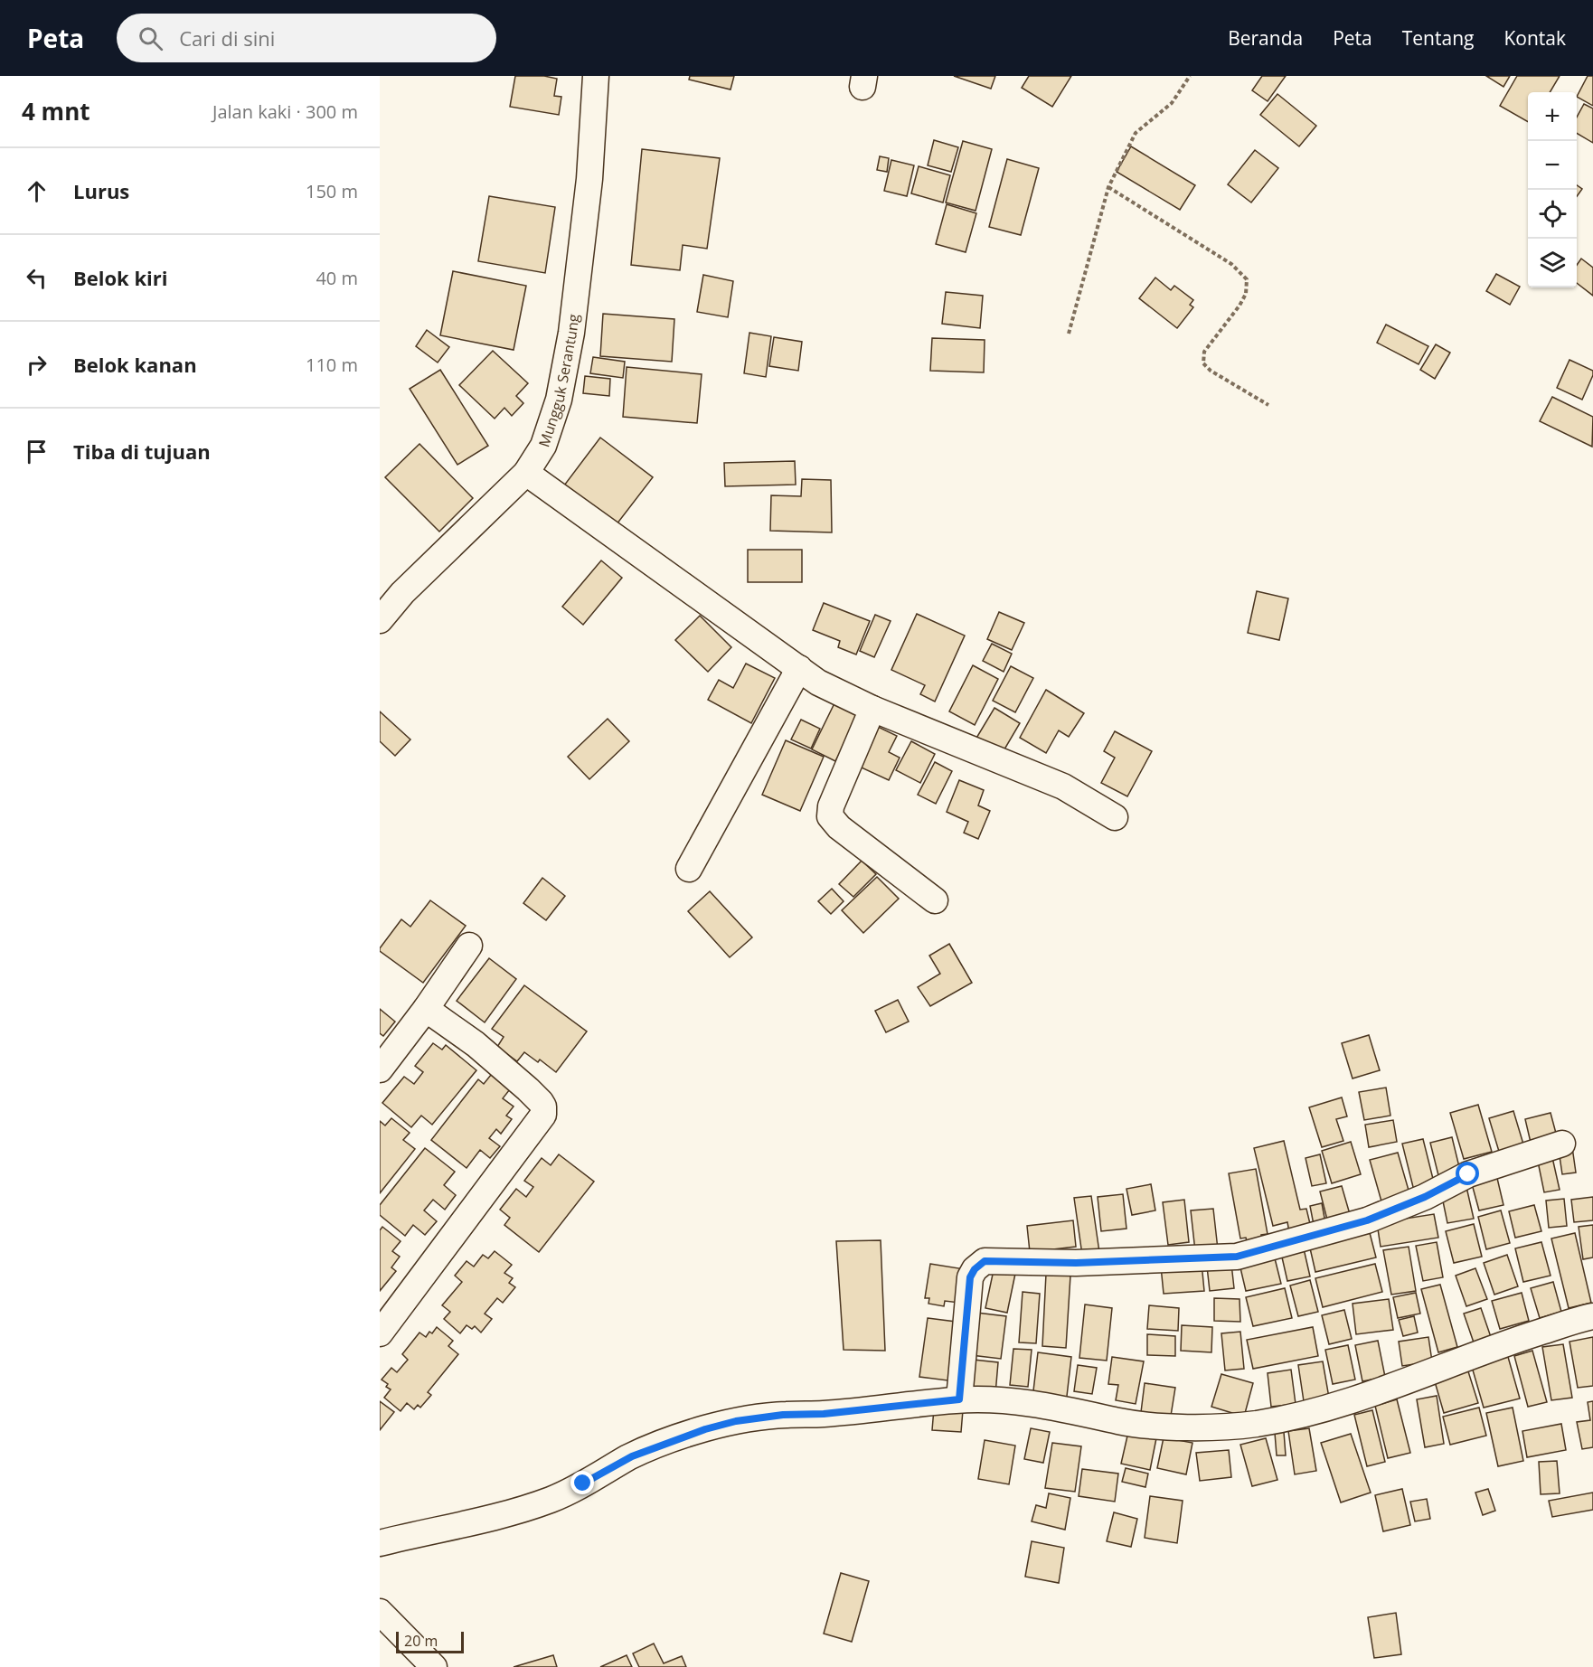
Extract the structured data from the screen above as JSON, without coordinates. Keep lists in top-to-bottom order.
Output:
{
  "streets": {
    "street": ["Mungguk Serantung"]
  },
  "scale_bar": "20 m",
  "page": {
    "header": "Peta",
    "search": "Cari di sini",
    "nav": [
      "Beranda",
      "Peta",
      "Tentang",
      "Kontak"
    ],
    "heading": ["4 mnt", "Jalan kaki · 300 m"],
    "map_buttons": ["+", "−"],
    "list": [
      ["Lurus", "150 m"],
      ["Belok kiri", "40 m"],
      ["Belok kanan", "110 m"],
      "Tiba di tujuan"
    ],
    "scale": "20 m"
  }
}
